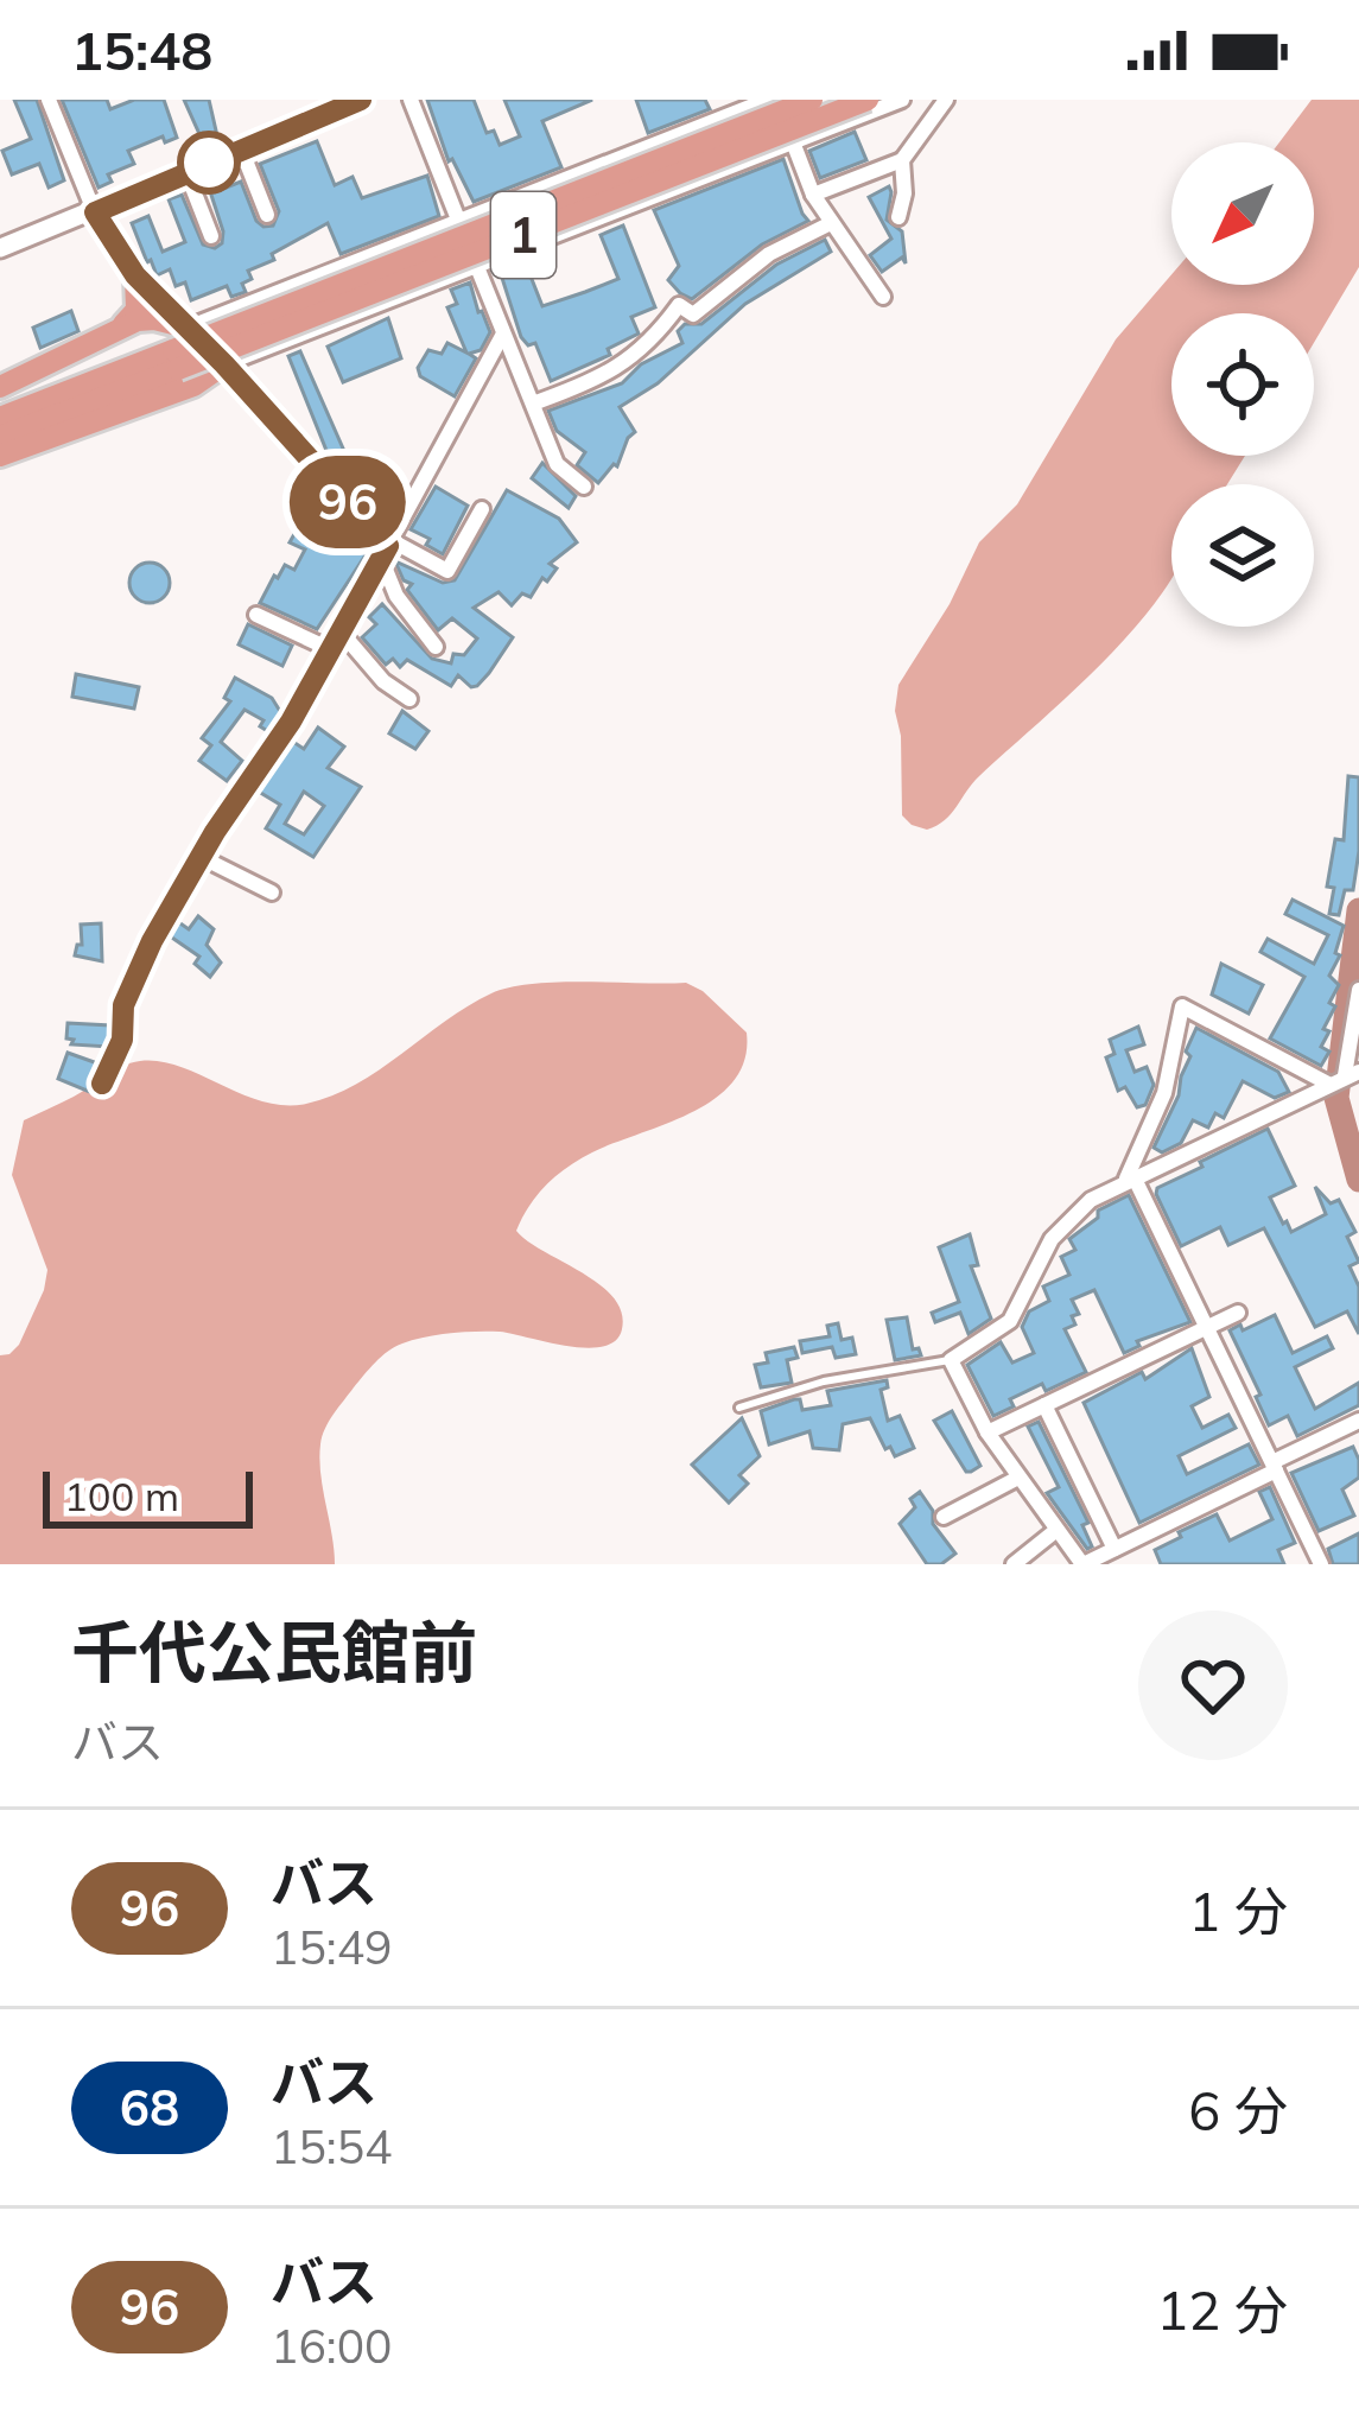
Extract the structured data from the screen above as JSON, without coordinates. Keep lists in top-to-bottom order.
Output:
{
  "streets": {
    "highway": ["1"]
  },
  "lines": ["bus line 96"],
  "scale_bar": "100 m",
  "north": "bottom left",
  "page": {
    "status": "15:48",
    "on_map": "96",
    "scale": "100 m",
    "heading": ["千代公民館前", "バス"],
    "list": [
      {
        "mark": "96",
        "name": "バス",
        "note": "15:49",
        "value": "1 分"
      },
      {
        "mark": "68",
        "name": "バス",
        "note": "15:54",
        "value": "6 分"
      },
      {
        "mark": "96",
        "name": "バス",
        "note": "16:00",
        "value": "12 分"
      }
    ]
  }
}
